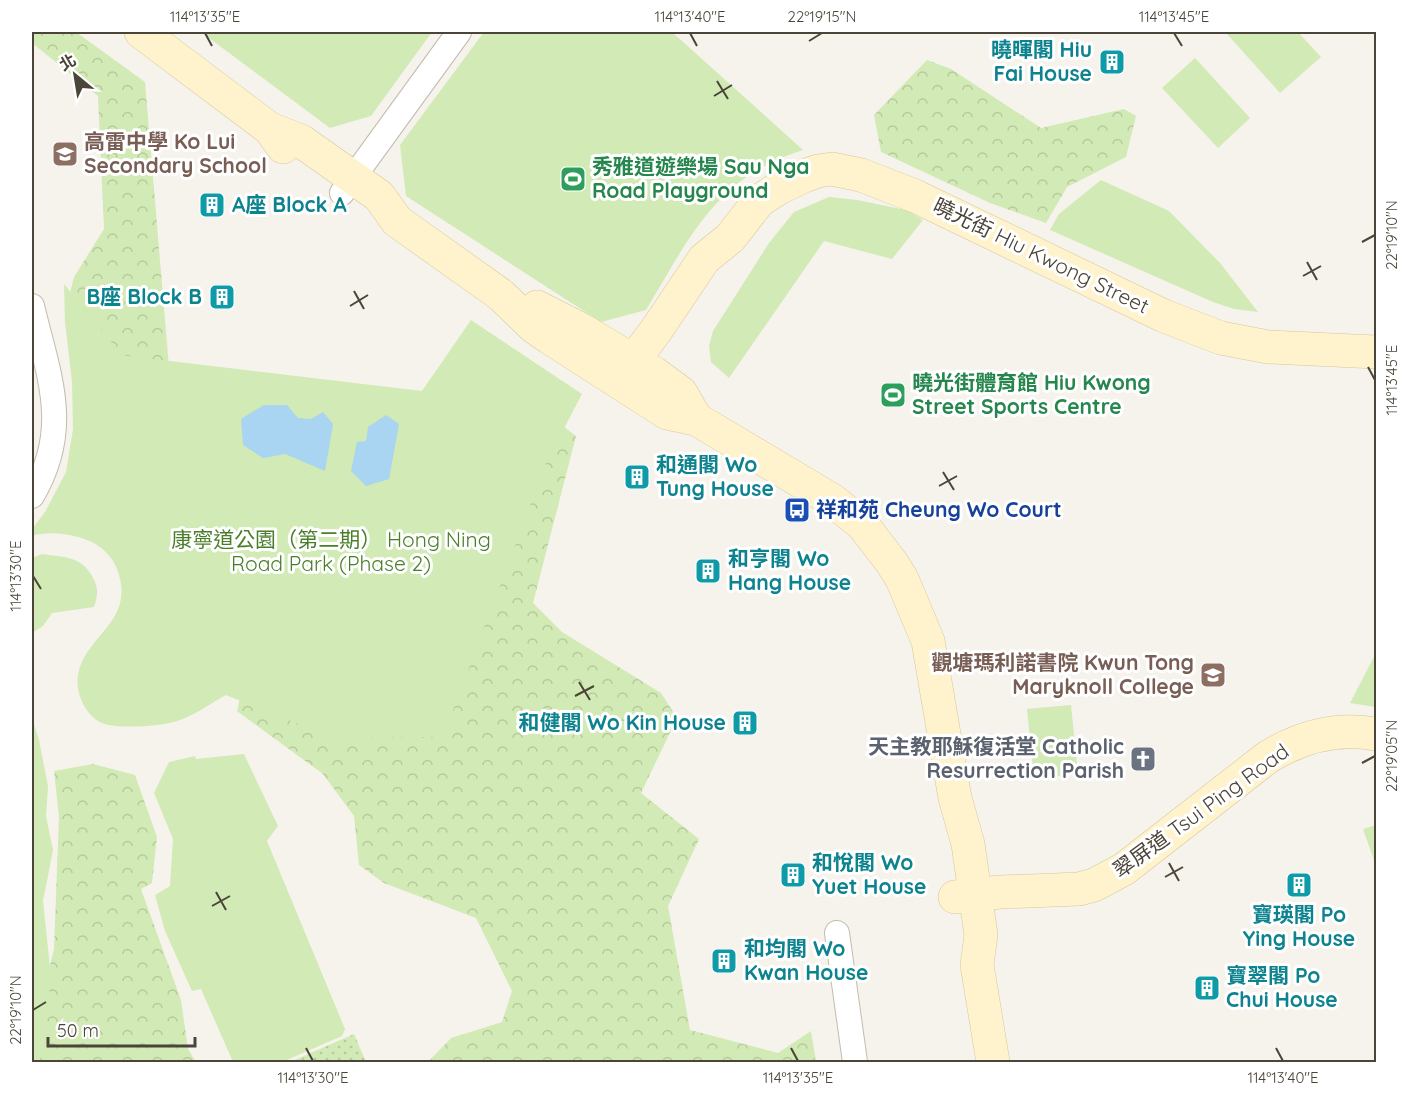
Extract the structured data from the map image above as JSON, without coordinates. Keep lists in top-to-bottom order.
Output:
{
  "streets": {
    "main road": ["曉光街 Hiu Kwong Street", "翠屏道 Tsui Ping Road"]
  },
  "parks": ["康寧道公園（第二期） Hong Ning Road Park (Phase 2)"],
  "places": {
    "building": [
      "曉暉閣 Hiu Fai House",
      "A座 Block A",
      "B座 Block B",
      "和通閣 Wo Tung House",
      "和亨閣 Wo Hang House",
      "和健閣 Wo Kin House",
      "和悅閣 Wo Yuet House",
      "寶瑛閣 Po Ying House",
      "和均閣 Wo Kwan House",
      "寶翠閣 Po Chui House"
    ],
    "school or university": ["高雷中學 Ko Lui Secondary School", "觀塘瑪利諾書院 Kwun Tong Maryknoll College"],
    "sports": ["秀雅道遊樂場 Sau Nga Road Playground", "曉光街體育館 Hiu Kwong Street Sports Centre"],
    "bus stop": ["祥和苑 Cheung Wo Court"],
    "church": ["天主教耶穌復活堂 Catholic Resurrection Parish"]
  },
  "scale_bar": "50 m",
  "north": "top left",
  "coordinates": [
    "114°13'35\"E",
    "114°13'40\"E",
    "22°19'15\"N",
    "114°13'45\"E",
    "22°19'10\"N",
    "114°13'30\"E",
    "22°19'05\"N"
  ]
}
